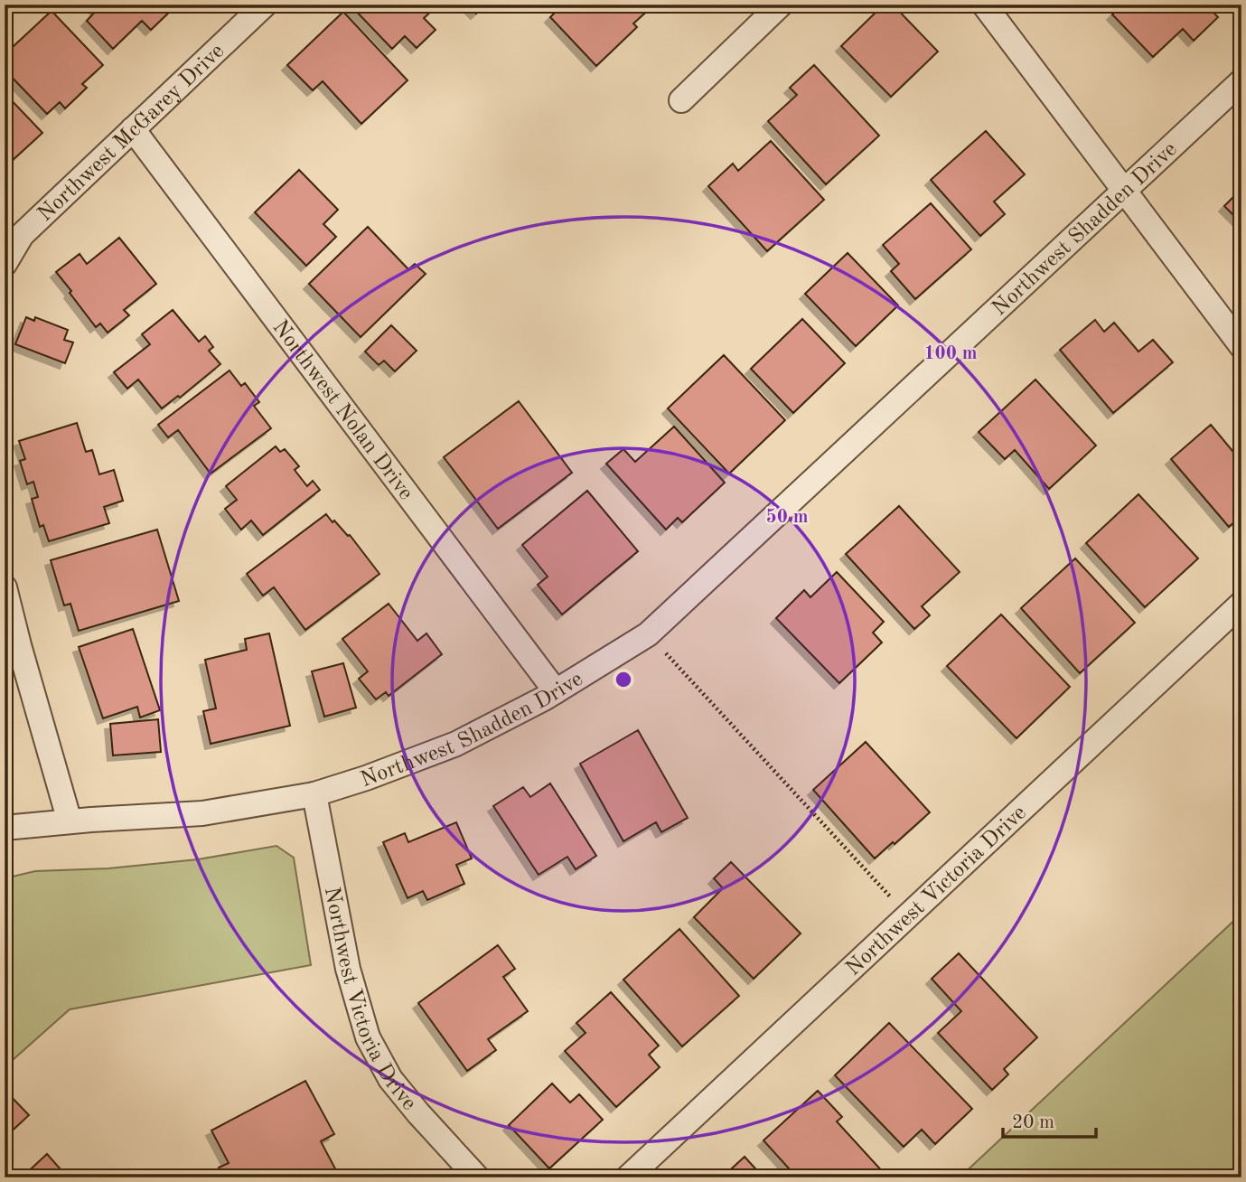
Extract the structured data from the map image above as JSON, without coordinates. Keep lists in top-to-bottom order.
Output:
{
  "streets": {
    "street": [
      "Northwest McGarey Drive",
      "Northwest Shadden Drive",
      "Northwest Nolan Drive",
      "Northwest Victoria Drive"
    ]
  },
  "crossings": [
    ["Northwest McGarey Drive", "Northwest Nolan Drive"],
    ["Northwest Shadden Drive", "Northwest Nolan Drive"],
    ["Northwest Shadden Drive", "Northwest Victoria Drive"]
  ],
  "scale_bar": "20 m",
  "rings": ["100 m", "50 m"]
}
